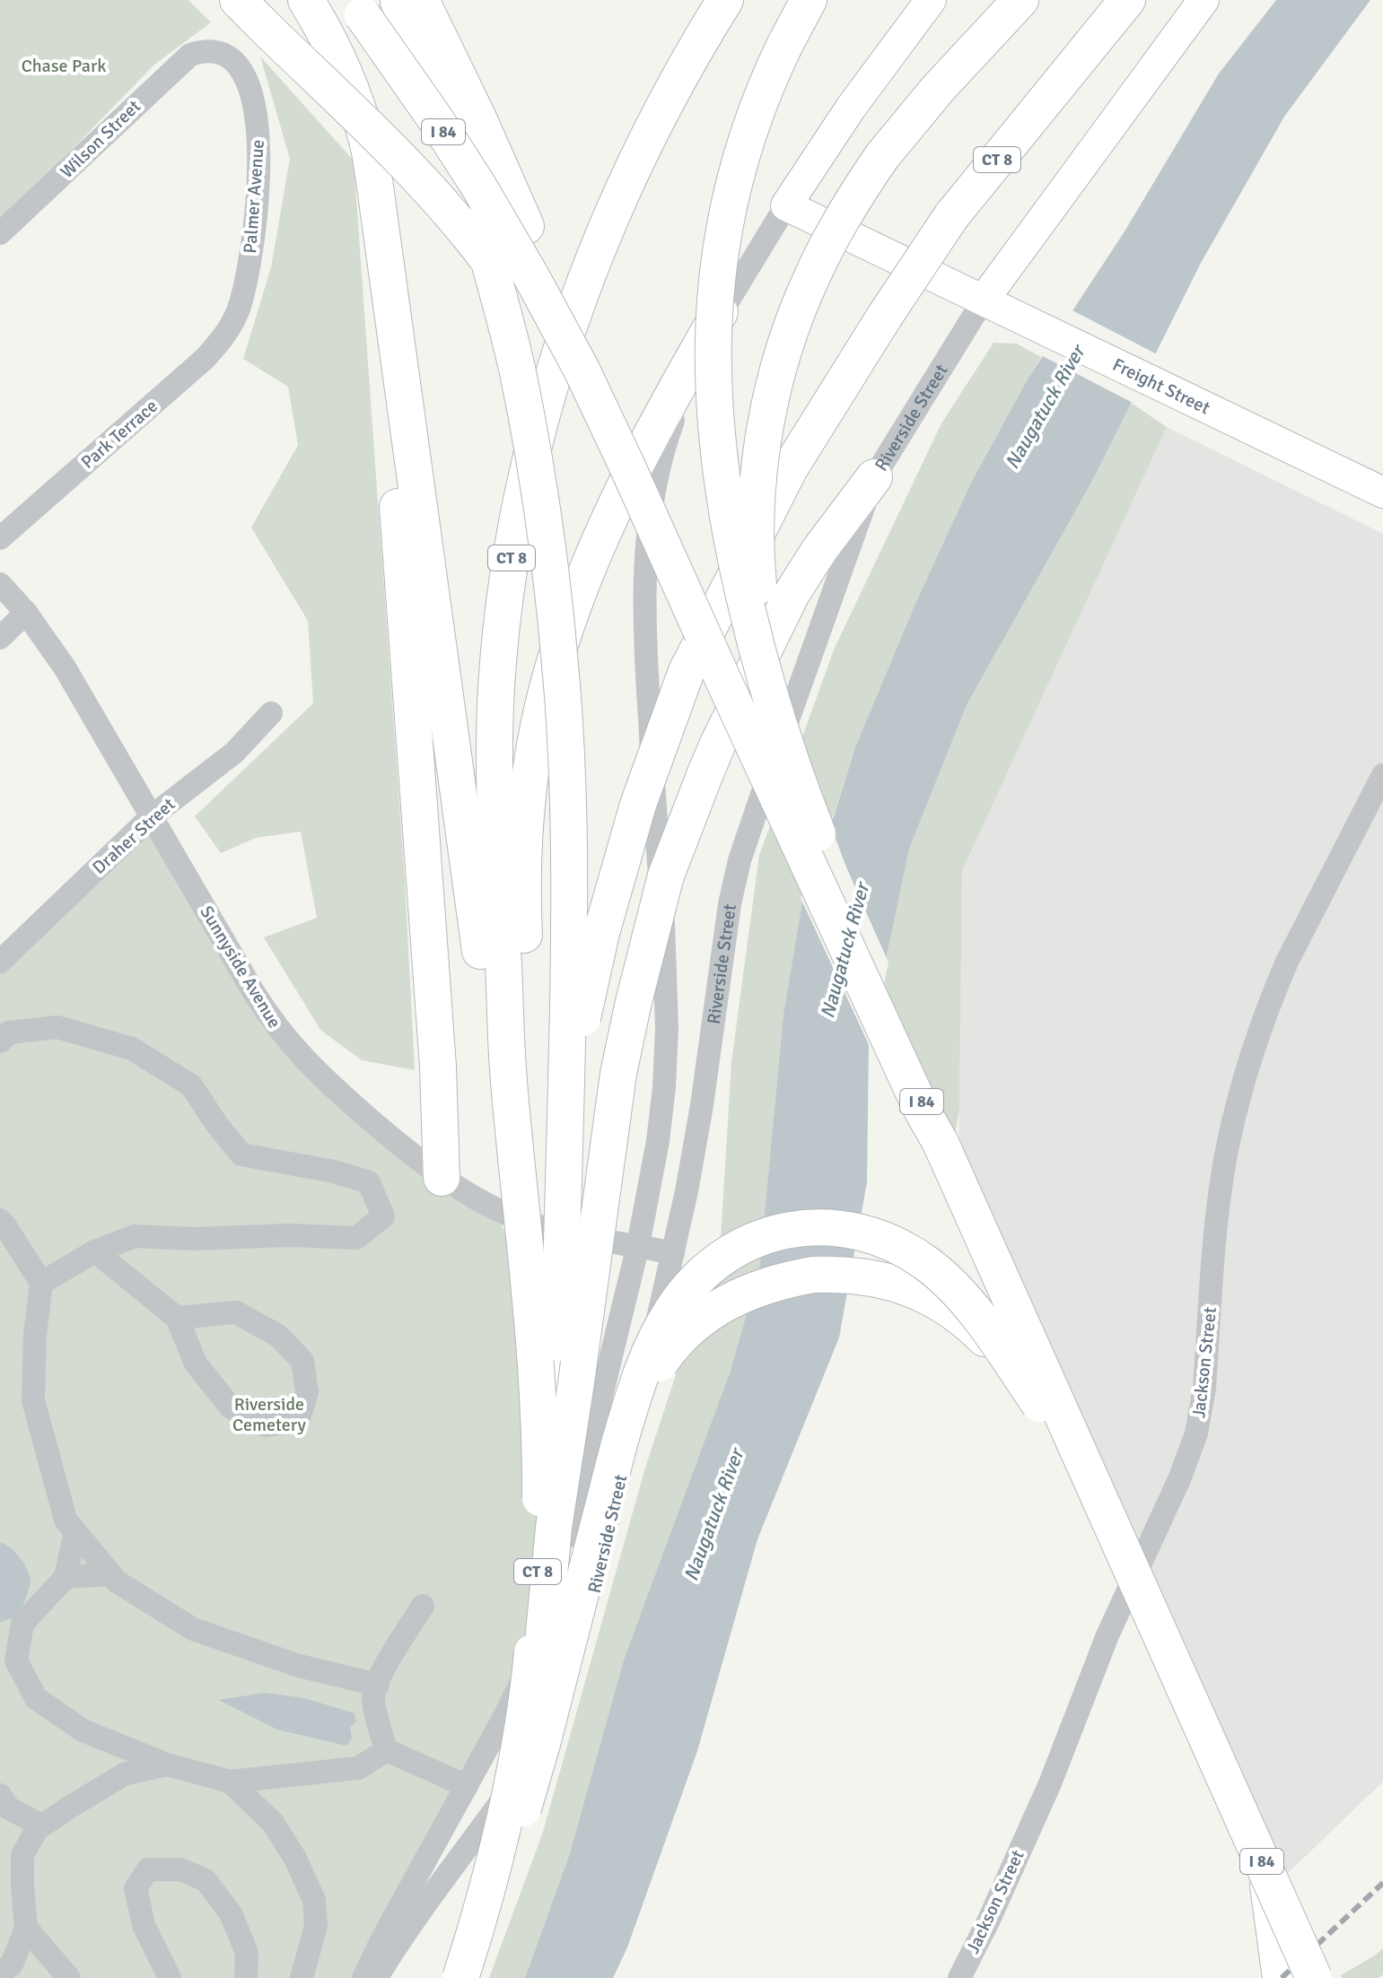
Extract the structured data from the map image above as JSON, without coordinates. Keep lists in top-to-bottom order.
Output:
{
  "streets": {
    "highway": ["I 84", "CT 8"],
    "main road": ["Freight Street", "Riverside Street"],
    "street": [
      "Wilson Street",
      "Palmer Avenue",
      "Park Terrace",
      "Draher Street",
      "Sunnyside Avenue",
      "Jackson Street"
    ]
  },
  "crossings": [
    ["Wilson Street", "Palmer Avenue"],
    ["Palmer Avenue", "Park Terrace"],
    ["Freight Street", "Riverside Street"],
    ["Riverside Street", "Sunnyside Avenue"],
    ["Draher Street", "Sunnyside Avenue"]
  ],
  "water": ["Naugatuck River"],
  "parks": ["Chase Park", "Riverside Cemetery"]
}
